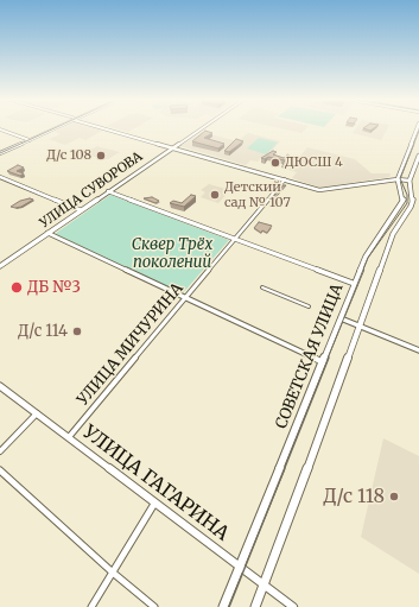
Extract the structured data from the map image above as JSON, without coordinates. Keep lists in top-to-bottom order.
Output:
{
  "streets": {
    "main road": ["УЛИЦА СУВОРОВА", "СОВЕТСКАЯ УЛИЦА", "УЛИЦА ГАГАРИНА"],
    "street": ["УЛИЦА МИЧУРИНА"]
  },
  "crossings": [
    ["УЛИЦА МИЧУРИНА", "УЛИЦА ГАГАРИНА"],
    ["СОВЕТСКАЯ УЛИЦА", "УЛИЦА ГАГАРИНА"]
  ],
  "parks": ["Сквер Трёх поколений"],
  "places": [
    "Д/с 108",
    "ДЮСШ 4",
    "Детский сад № 107",
    "ДБ №3",
    "Д/с 114",
    "Д/с 118"
  ]
}
